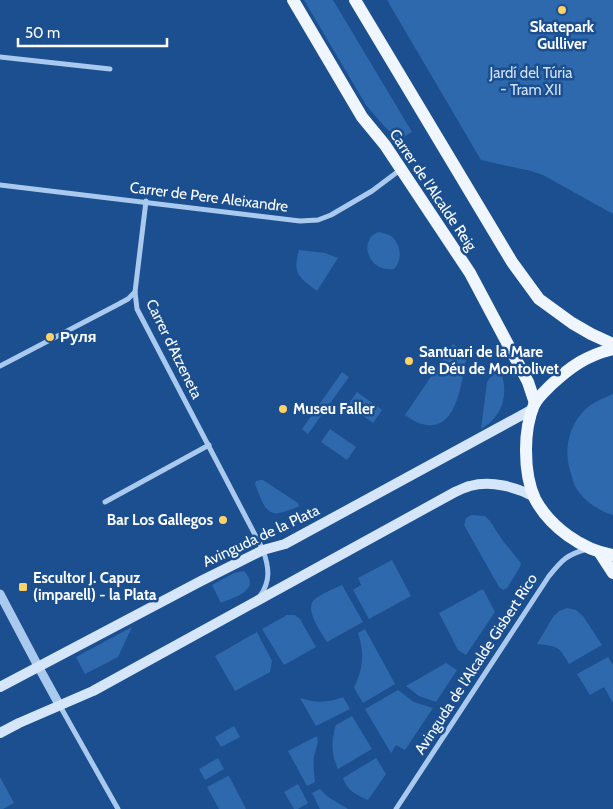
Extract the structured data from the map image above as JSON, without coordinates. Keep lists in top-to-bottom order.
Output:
{
  "streets": {
    "main road": ["Carrer de l'Alcalde Reig", "Avinguda de la Plata"],
    "street": ["Carrer de Pere Aleixandre", "Carrer d'Atzeneta", "Avinguda de l'Alcalde Gisbert Rico"]
  },
  "crossings": [
    ["Carrer de l'Alcalde Reig", "Carrer de Pere Aleixandre"],
    ["Carrer de l'Alcalde Reig", "Avinguda de la Plata"],
    ["Carrer de Pere Aleixandre", "Carrer d'Atzeneta"],
    ["Carrer d'Atzeneta", "Avinguda de la Plata"]
  ],
  "parks": ["Jardí del Túria - Tram XII"],
  "places": {
    "other": [
      "Skatepark Gulliver",
      "Руля",
      "Santuari de la Mare de Déu de Montolivet",
      "Museu Faller",
      "Bar Los Gallegos"
    ],
    "transit": ["Escultor J. Capuz (imparell) - la Plata"]
  },
  "scale_bar": "50 m"
}
